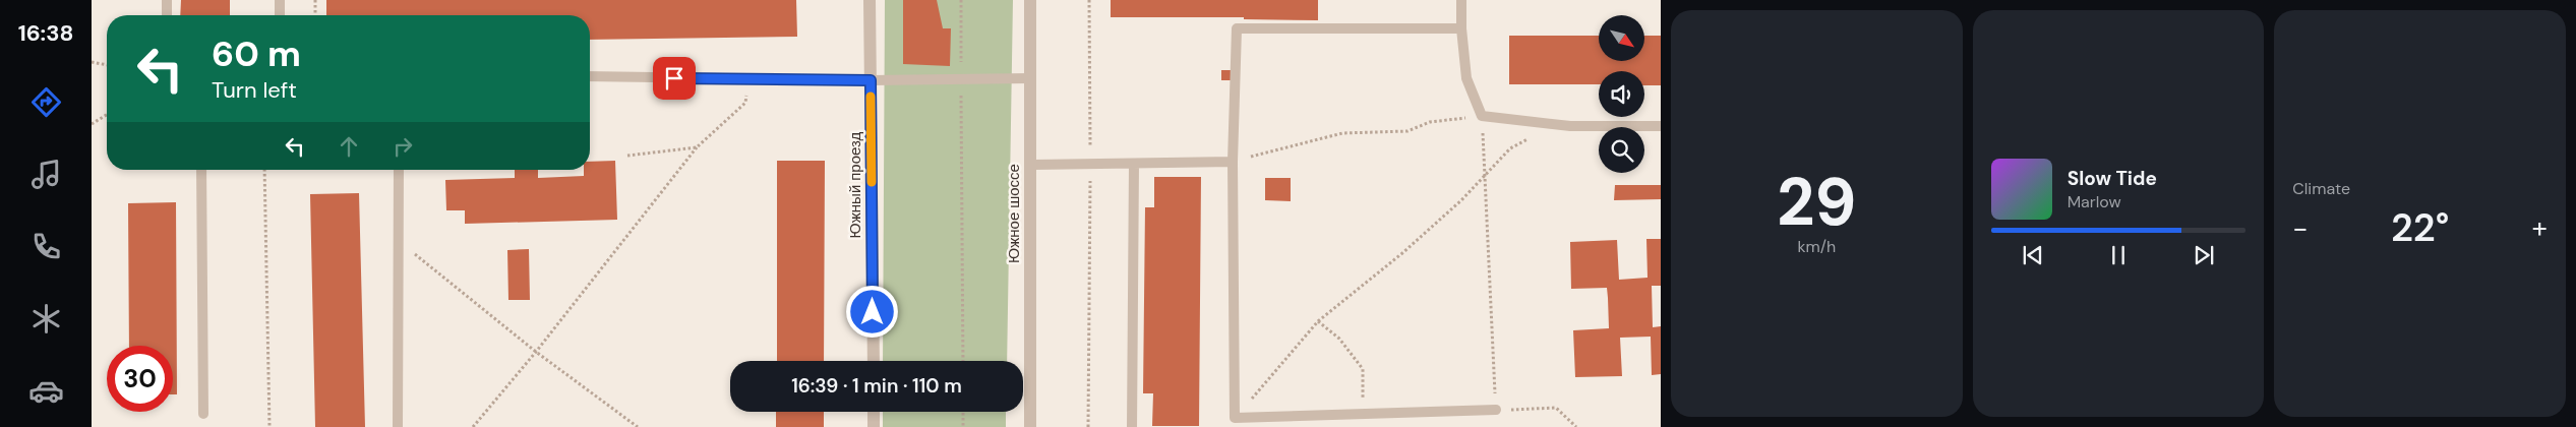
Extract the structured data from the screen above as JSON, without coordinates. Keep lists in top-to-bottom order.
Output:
{
  "streets": {
    "street": ["Южный проезд", "Южное шоссе"]
  },
  "north": "bottom right",
  "page": {
    "tabs": "16:38",
    "tile": [
      ["29", "km/h"],
      "Climate"
    ],
    "turn": ["60 m", "Turn left"],
    "song": ["Slow Tide", "Marlow"],
    "heat": ["−", "22°", "+"],
    "limit": "30",
    "trip": "16:39 · 1 min · 110 m"
  }
}
